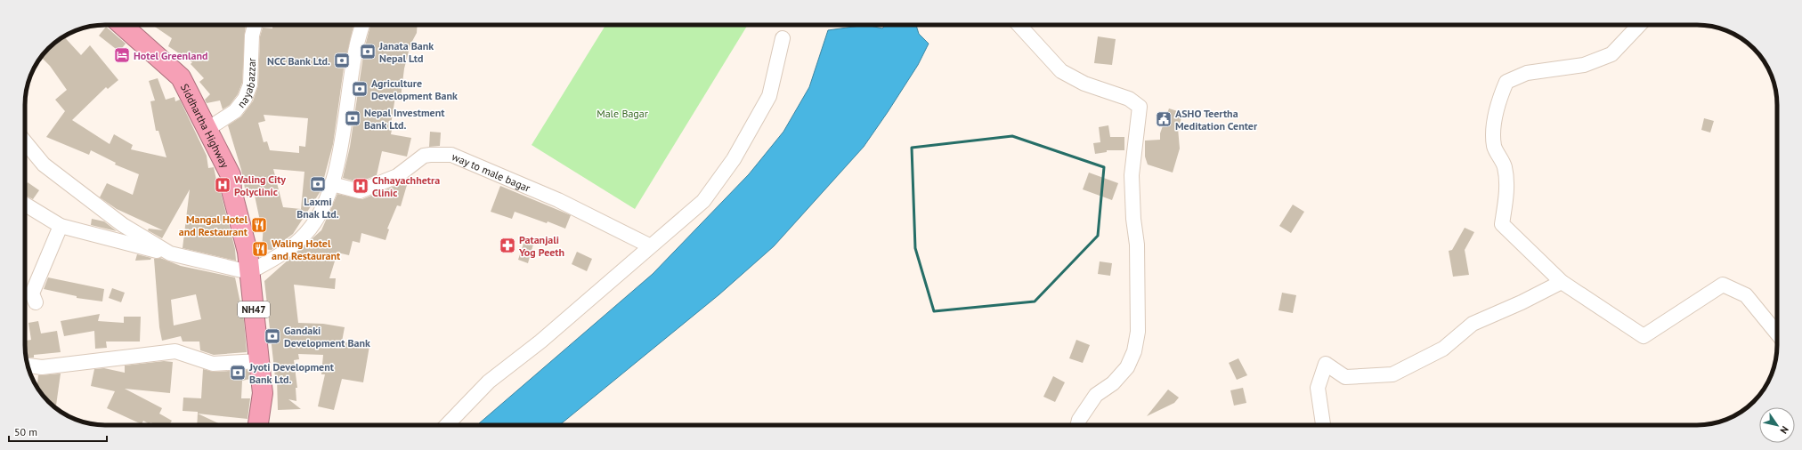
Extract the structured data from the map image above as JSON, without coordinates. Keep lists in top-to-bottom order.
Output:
{
  "streets": {
    "highway": ["Siddhartha Highway", "NH47"],
    "street": ["nayabazzar", "way to male bagar"]
  },
  "crossings": [
    ["nayabazzar", "Siddhartha Highway"]
  ],
  "parks": ["Male Bagar"],
  "places": {
    "bank": [
      "Janata Bank Nepal Ltd",
      "NCC Bank Ltd.",
      "Agriculture Development Bank",
      "Nepal Investment Bank Ltd.",
      "Laxmi Bnak Ltd.",
      "Gandaki Development Bank",
      "Jyoti Development Bank Ltd."
    ],
    "hotel": ["Hotel Greenland"],
    "public building": ["ASHO Teertha Meditation Center"],
    "hospital": ["Waling City Polyclinic", "Chhayachhetra Clinic"],
    "restaurant": ["Mangal Hotel and Restaurant", "Waling Hotel and Restaurant"],
    "pharmacy": ["Patanjali Yog Peeth"]
  },
  "scale_bar": "50 m",
  "north": "bottom right"
}
